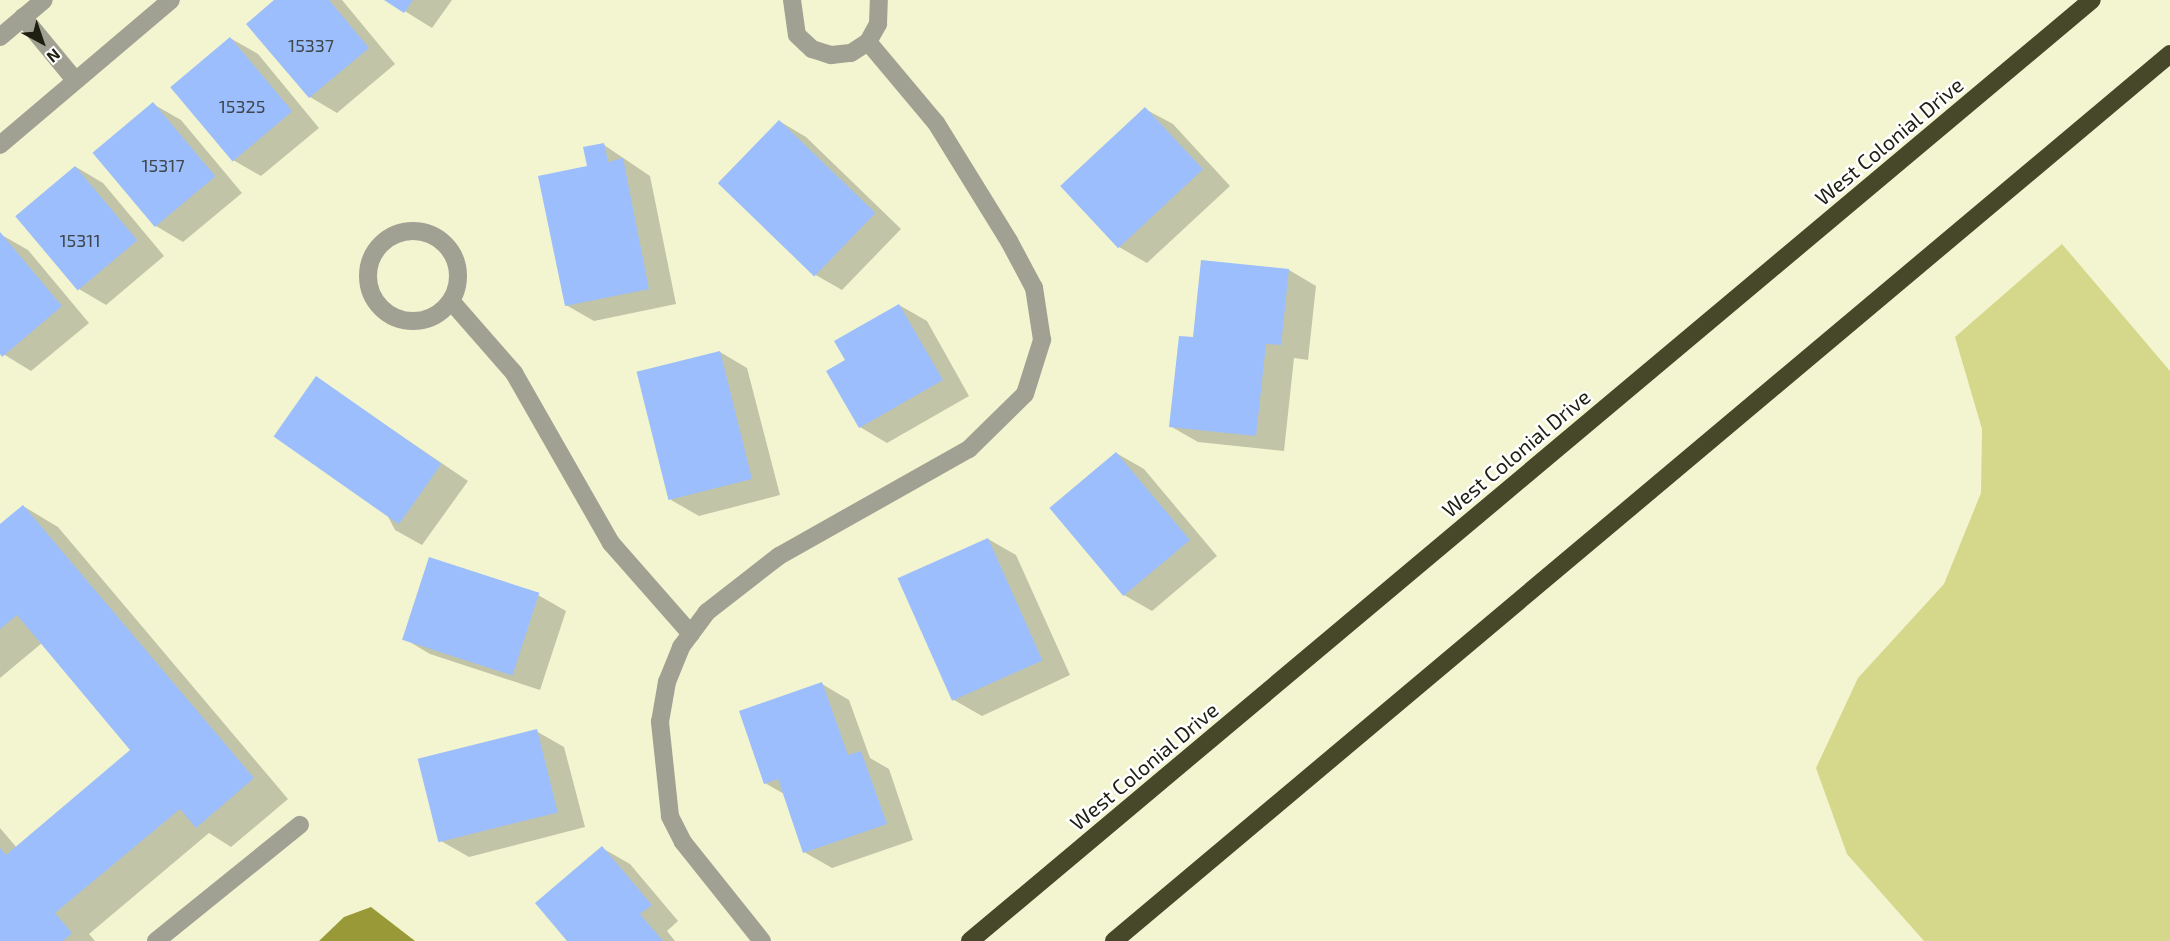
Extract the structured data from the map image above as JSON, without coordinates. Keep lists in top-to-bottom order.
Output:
{
  "streets": {
    "highway": ["West Colonial Drive"]
  },
  "house_numbers": [
    "15337",
    "15325",
    "15317",
    "15311"
  ],
  "north": "bottom right"
}
